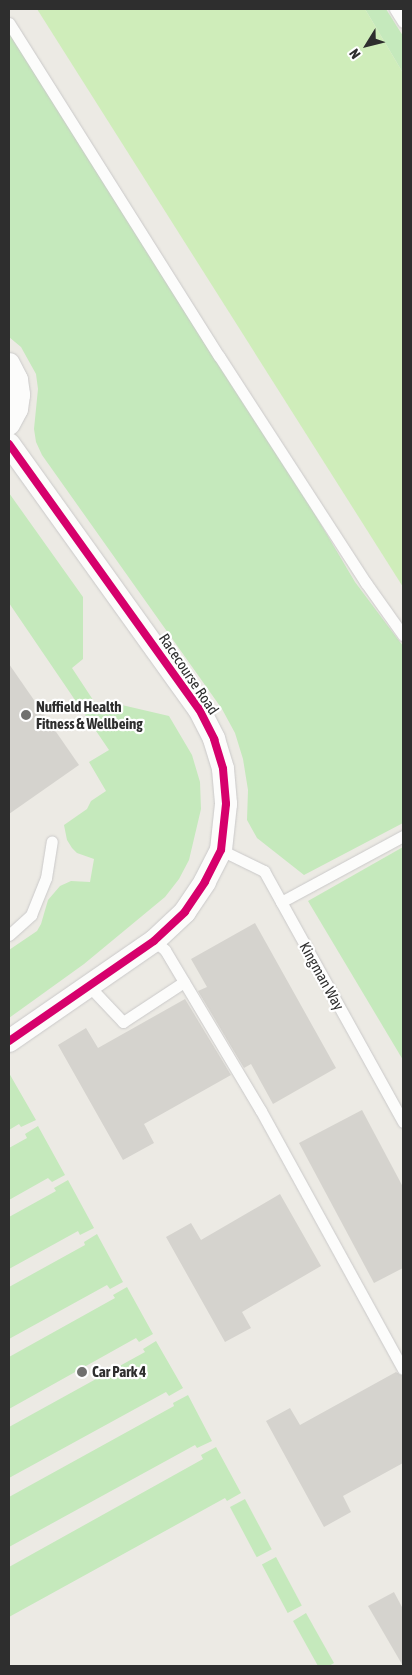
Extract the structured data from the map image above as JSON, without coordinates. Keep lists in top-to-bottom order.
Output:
{
  "streets": {
    "street": ["Racecourse Road"],
    "lane": ["Kingman Way"]
  },
  "crossings": [
    ["Racecourse Road", "Kingman Way"]
  ],
  "places": ["Nuffield Health Fitness & Wellbeing", "Car Park 4"],
  "north": "bottom left"
}
